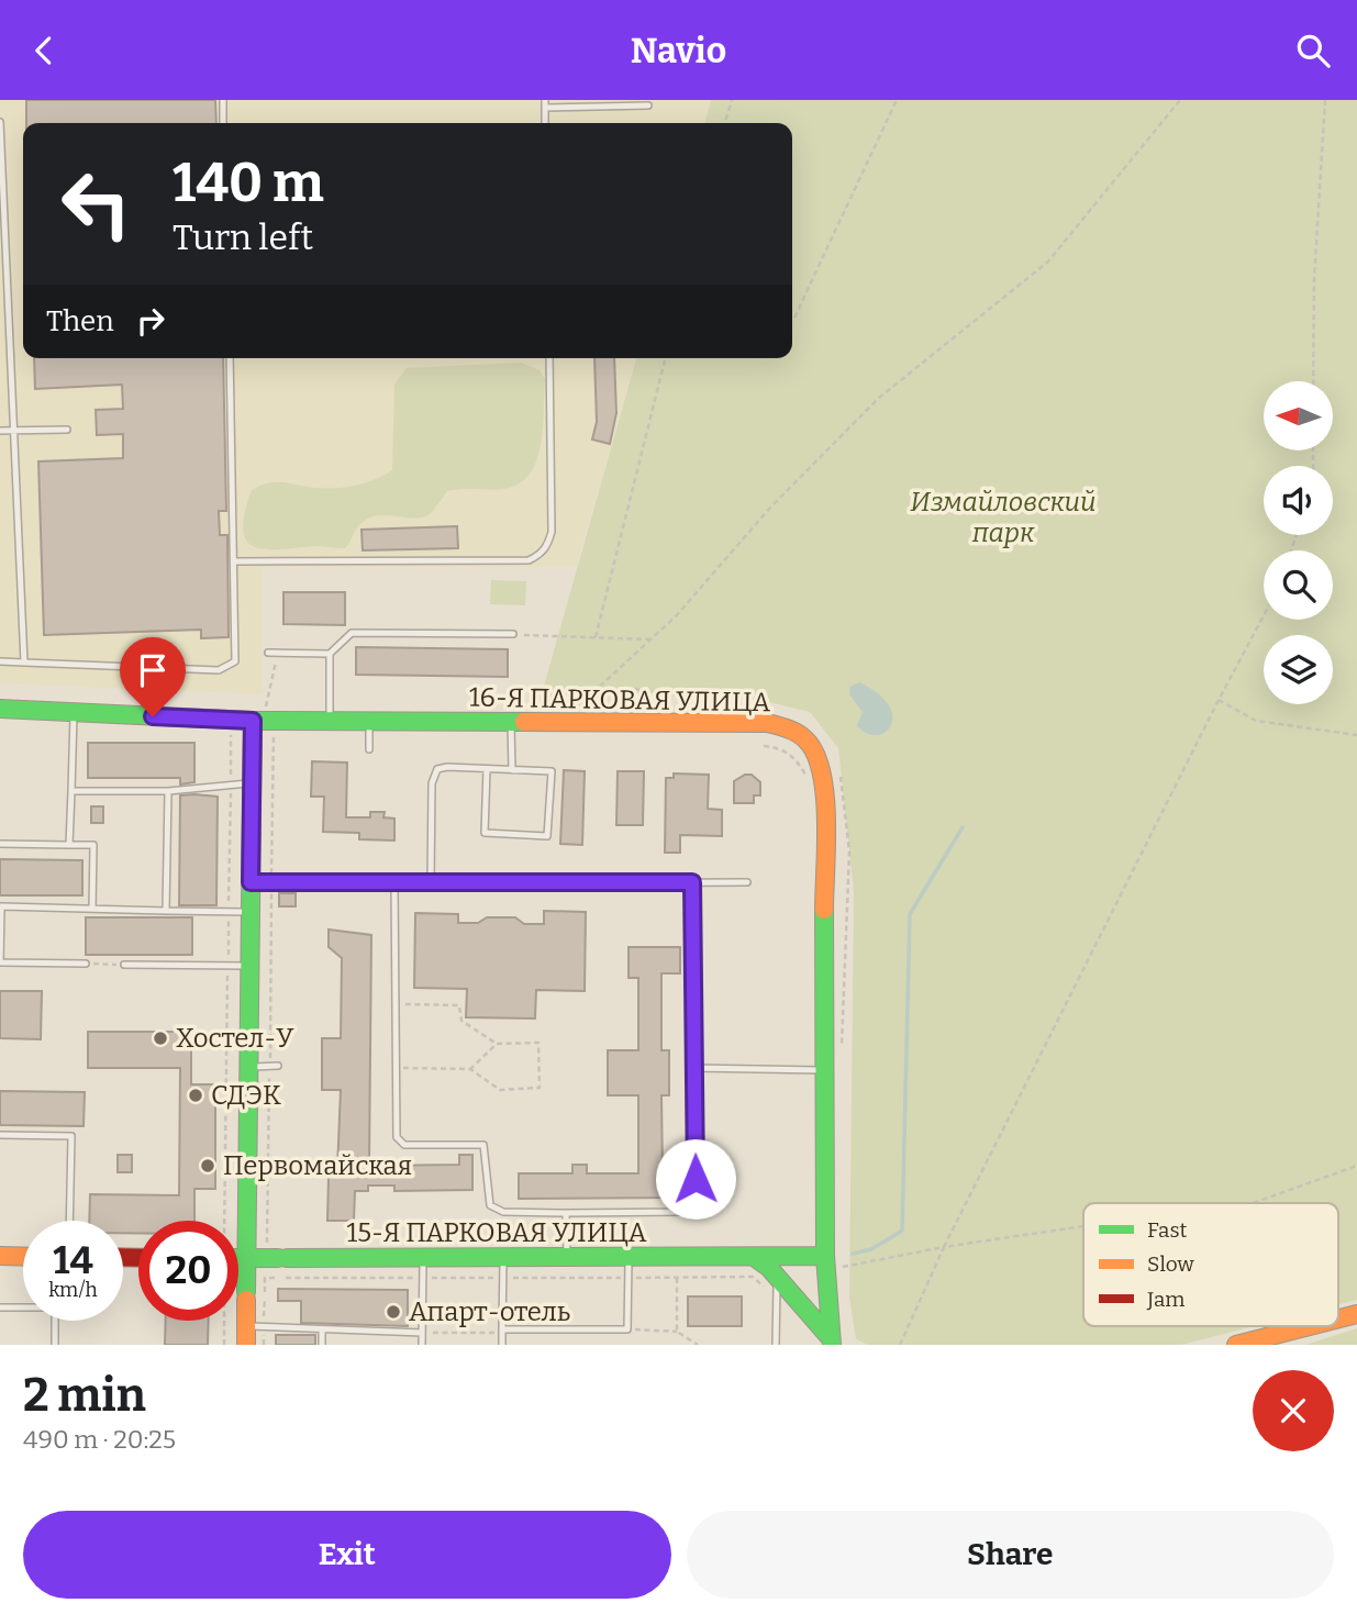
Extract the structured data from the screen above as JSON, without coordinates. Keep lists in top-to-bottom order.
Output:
{
  "streets": {
    "main road": ["16-Я ПАРКОВАЯ УЛИЦА", "15-Я ПАРКОВАЯ УЛИЦА"]
  },
  "crossings": [
    ["16-Я ПАРКОВАЯ УЛИЦА", "15-Я ПАРКОВАЯ УЛИЦА"]
  ],
  "parks": ["Измайловский парк"],
  "places": [
    "Хостел-У",
    "СДЭК",
    "Первомайская",
    "Апарт-отель"
  ],
  "legend": ["Fast", "Slow", "Jam"],
  "north": "left",
  "page": {
    "header": "Navio",
    "turn": ["140 m", "Turn left"],
    "then": "Then",
    "speed": "14 km/h",
    "limit": "20",
    "heading": ["2 min", "490 m · 20:25"],
    "buttons": ["Exit", "Share"]
  }
}
